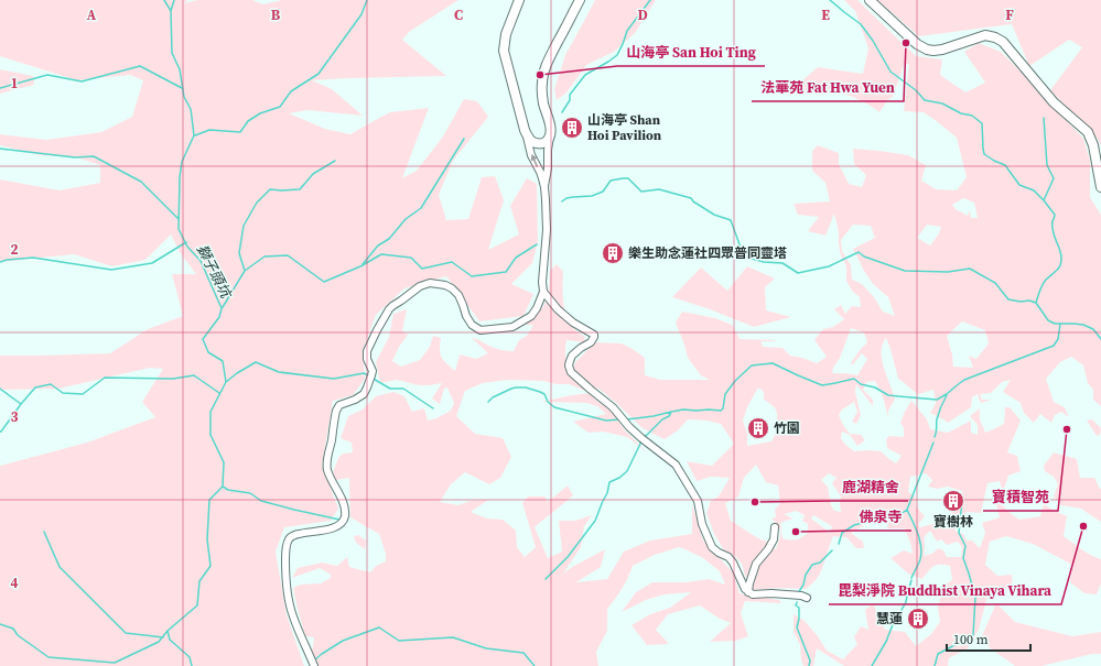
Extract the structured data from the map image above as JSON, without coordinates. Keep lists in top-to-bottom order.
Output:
{
  "water": ["獅子頭坑"],
  "places": {
    "other": [
      "法華苑 Fat Hwa Yuen",
      "山海亭 San Hoi Ting",
      "寶積智苑",
      "鹿湖精舍",
      "毘梨淨院 Buddhist Vinaya Vihara",
      "佛泉寺"
    ],
    "building": [
      "山海亭 Shan Hoi Pavilion",
      "樂生助念蓮社四眾普同靈塔",
      "竹園",
      "寶樹林",
      "慧蓮"
    ]
  },
  "scale_bar": "100 m",
  "grid": {
    "columns": [
      "A",
      "B",
      "C",
      "D",
      "E",
      "F"
    ],
    "rows": [
      "1",
      "2",
      "3",
      "4"
    ]
  }
}
